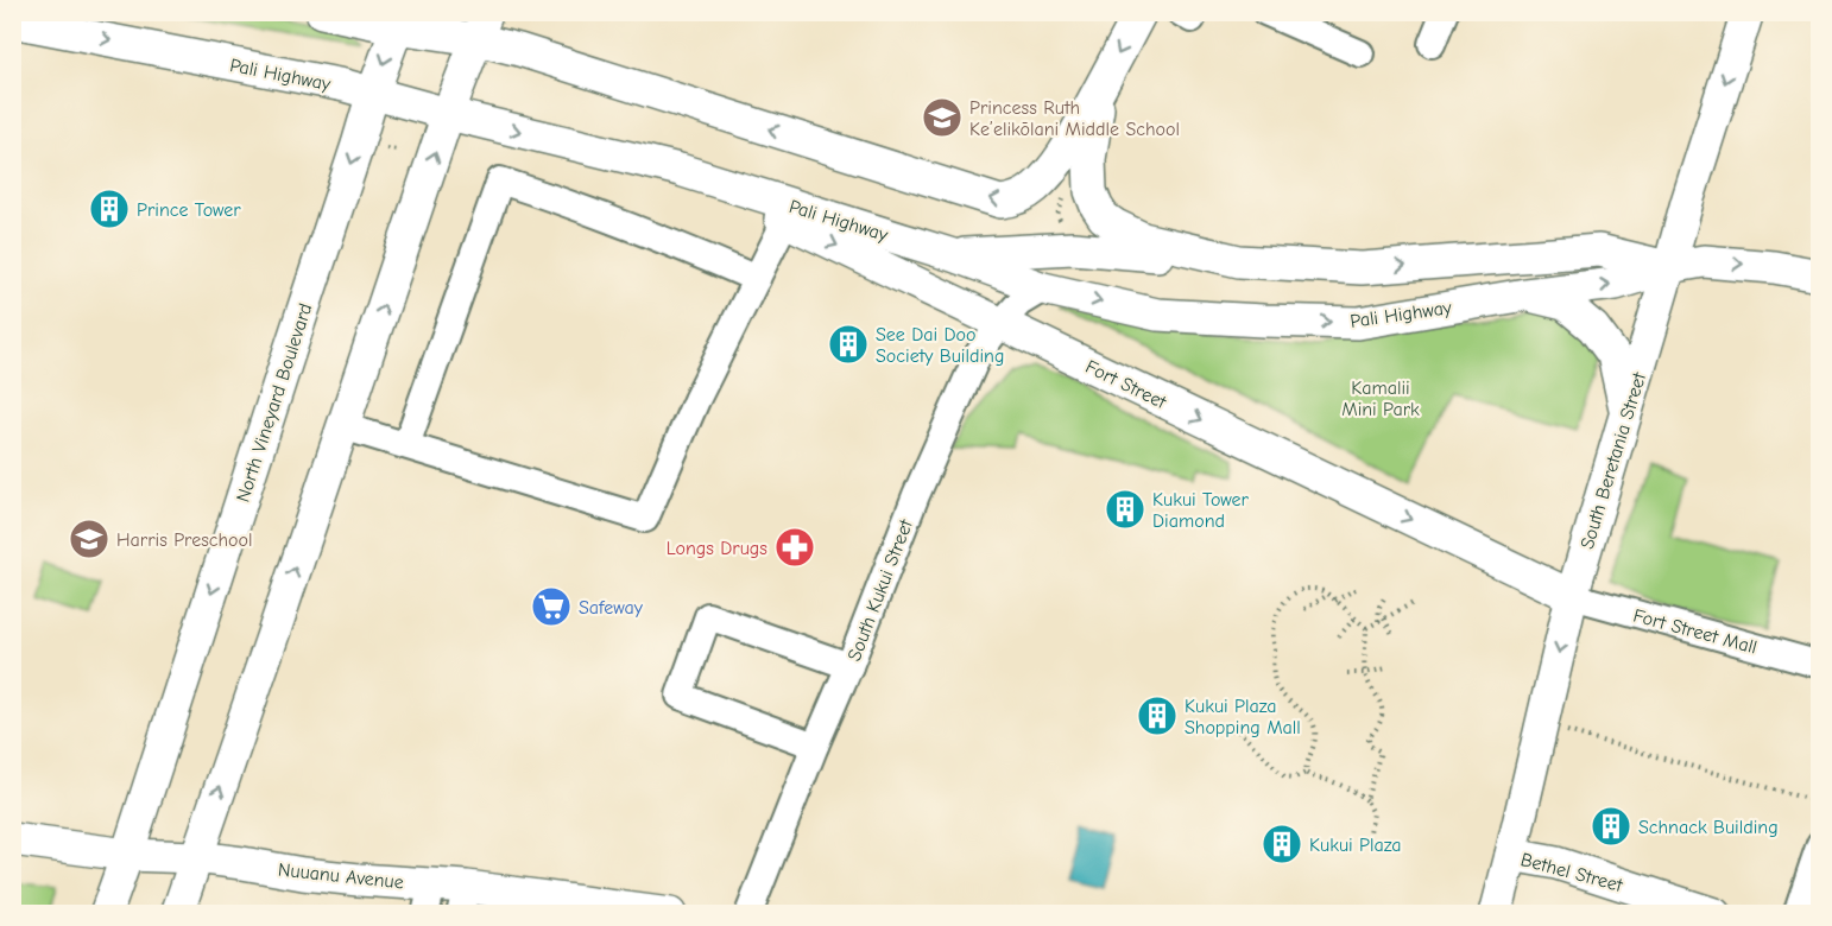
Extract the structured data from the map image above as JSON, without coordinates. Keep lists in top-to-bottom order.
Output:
{
  "streets": {
    "main road": [
      "Pali Highway",
      "Fort Street",
      "North Vineyard Boulevard",
      "South Beretania Street",
      "Bethel Street",
      "Nuuanu Avenue"
    ],
    "street": ["South Kukui Street", "Fort Street Mall"]
  },
  "crossings": [
    ["Pali Highway", "Fort Street"],
    ["Pali Highway", "North Vineyard Boulevard"],
    ["Pali Highway", "South Beretania Street"],
    ["Pali Highway", "South Kukui Street"],
    ["Fort Street", "South Beretania Street"],
    ["Fort Street", "South Kukui Street"],
    ["Fort Street", "Fort Street Mall"],
    ["North Vineyard Boulevard", "Nuuanu Avenue"],
    ["South Beretania Street", "Fort Street Mall"],
    ["South Beretania Street", "Bethel Street"]
  ],
  "one_way": ["South Beretania Street"],
  "parks": ["Kamalii Mini Park"],
  "places": {
    "school or university": ["Princess Ruth Ke’elikōlani Middle School", "Harris Preschool"],
    "building": [
      "Prince Tower",
      "See Dai Doo Society Building",
      "Kukui Tower Diamond",
      "Kukui Plaza Shopping Mall",
      "Schnack Building",
      "Kukui Plaza"
    ],
    "pharmacy": ["Longs Drugs"],
    "supermarket": ["Safeway"]
  }
}
